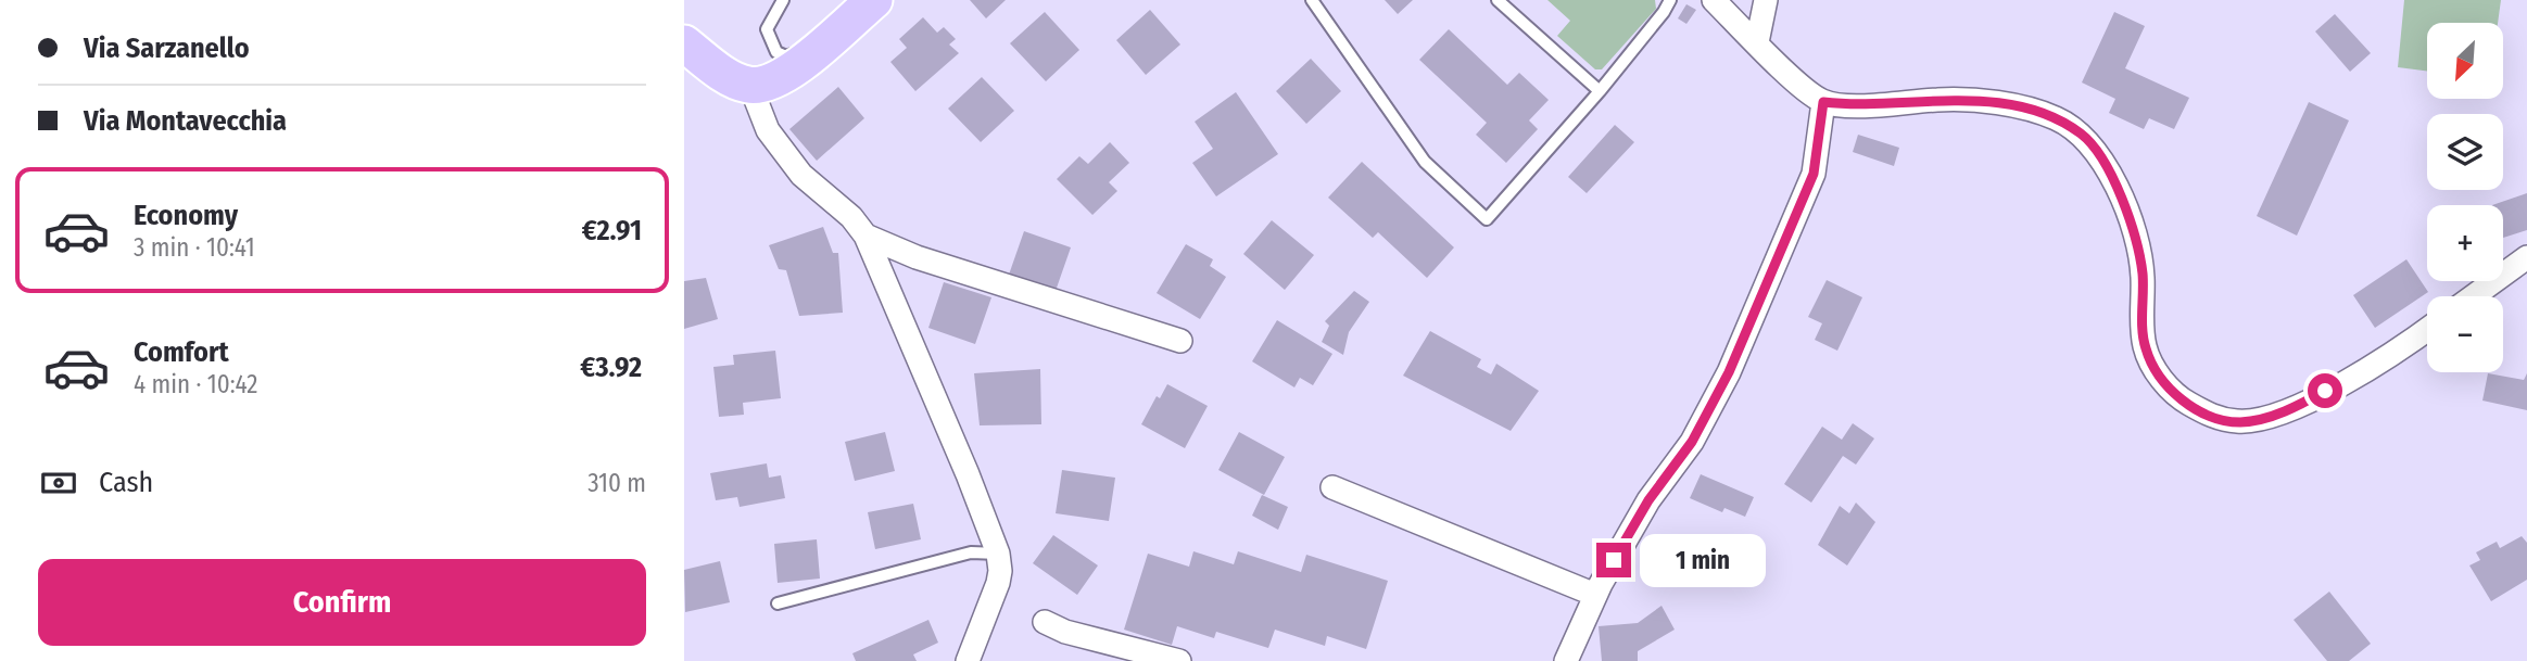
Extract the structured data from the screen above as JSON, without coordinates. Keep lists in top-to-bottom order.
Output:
{
  "north": "bottom left",
  "page": {
    "banner": ["Via Sarzanello", "Via Montavecchia"],
    "map_buttons": ["+", "−"],
    "list": [
      {
        "name": "Economy",
        "note": "3 min · 10:41",
        "value": "€2.91"
      },
      {
        "name": "Comfort",
        "note": "4 min · 10:42",
        "value": "€3.92"
      }
    ],
    "pay": ["Cash", "310 m"],
    "bubble": "1 min",
    "buttons": "Confirm"
  }
}
